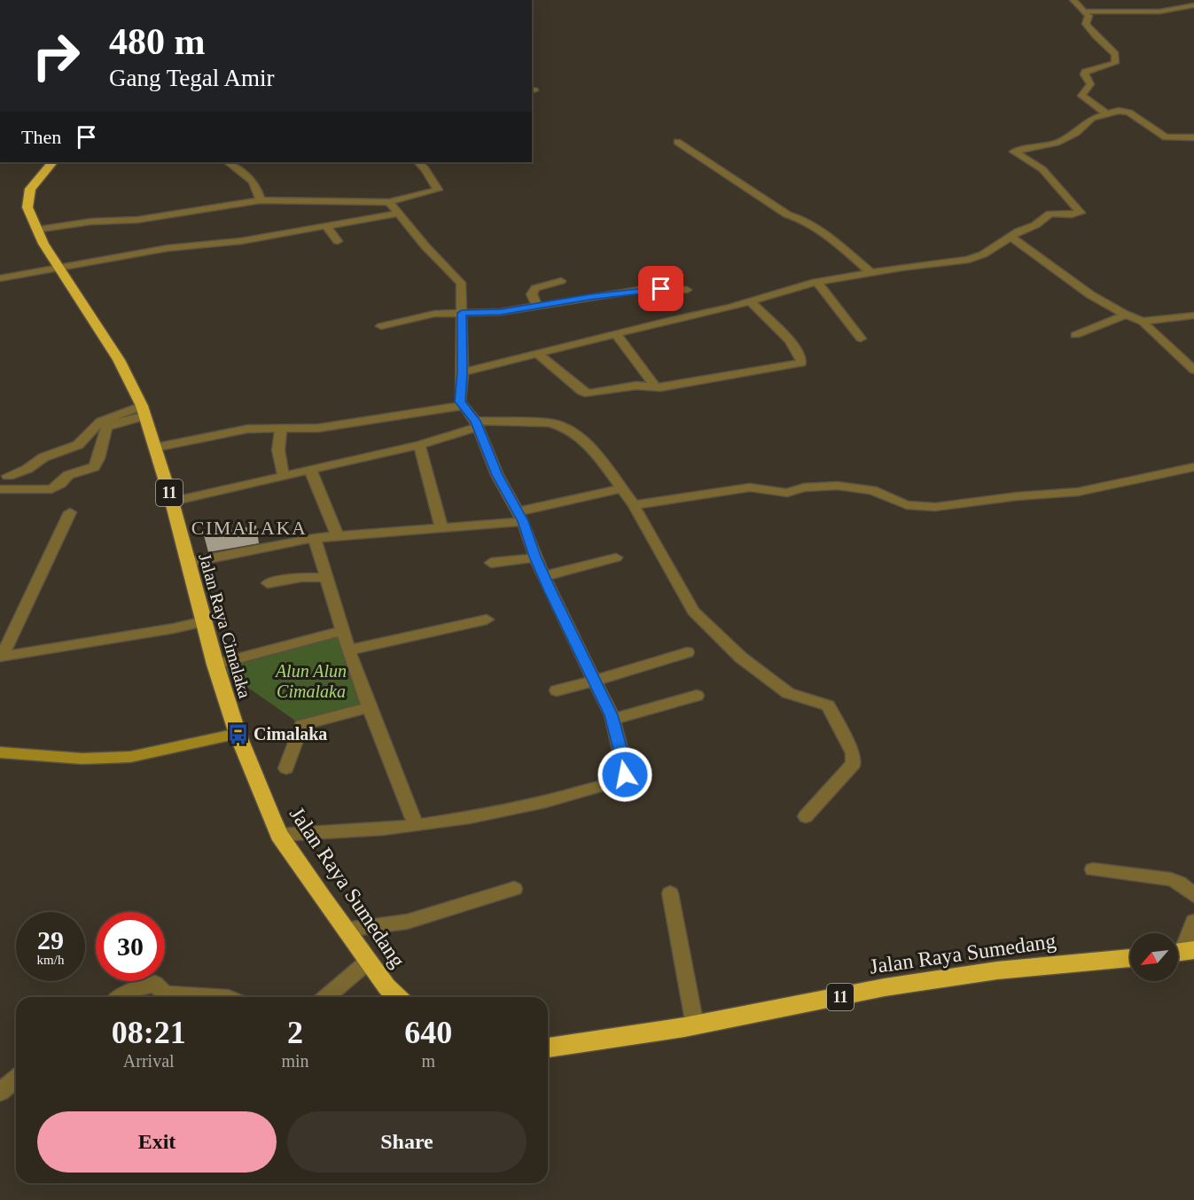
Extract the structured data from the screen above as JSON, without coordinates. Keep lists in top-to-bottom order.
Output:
{
  "streets": {
    "highway": ["11", "Jalan Raya Cimalaka", "Jalan Raya Sumedang"]
  },
  "crossings": [
    ["11", "Jalan Raya Cimalaka"],
    ["Jalan Raya Cimalaka", "Jalan Raya Sumedang"]
  ],
  "districts": ["CIMALAKA"],
  "parks": ["Alun Alun Cimalaka"],
  "places": {
    "bus stop": ["Cimalaka"]
  },
  "north": "bottom left",
  "page": {
    "turn": ["480 m", "Gang Tegal Amir"],
    "then": "Then",
    "speed": "29 km/h",
    "limit": "30",
    "eta": [
      "08:21",
      "Arrival",
      "2",
      "min",
      "640",
      "m"
    ],
    "buttons": ["Exit", "Share"]
  }
}
